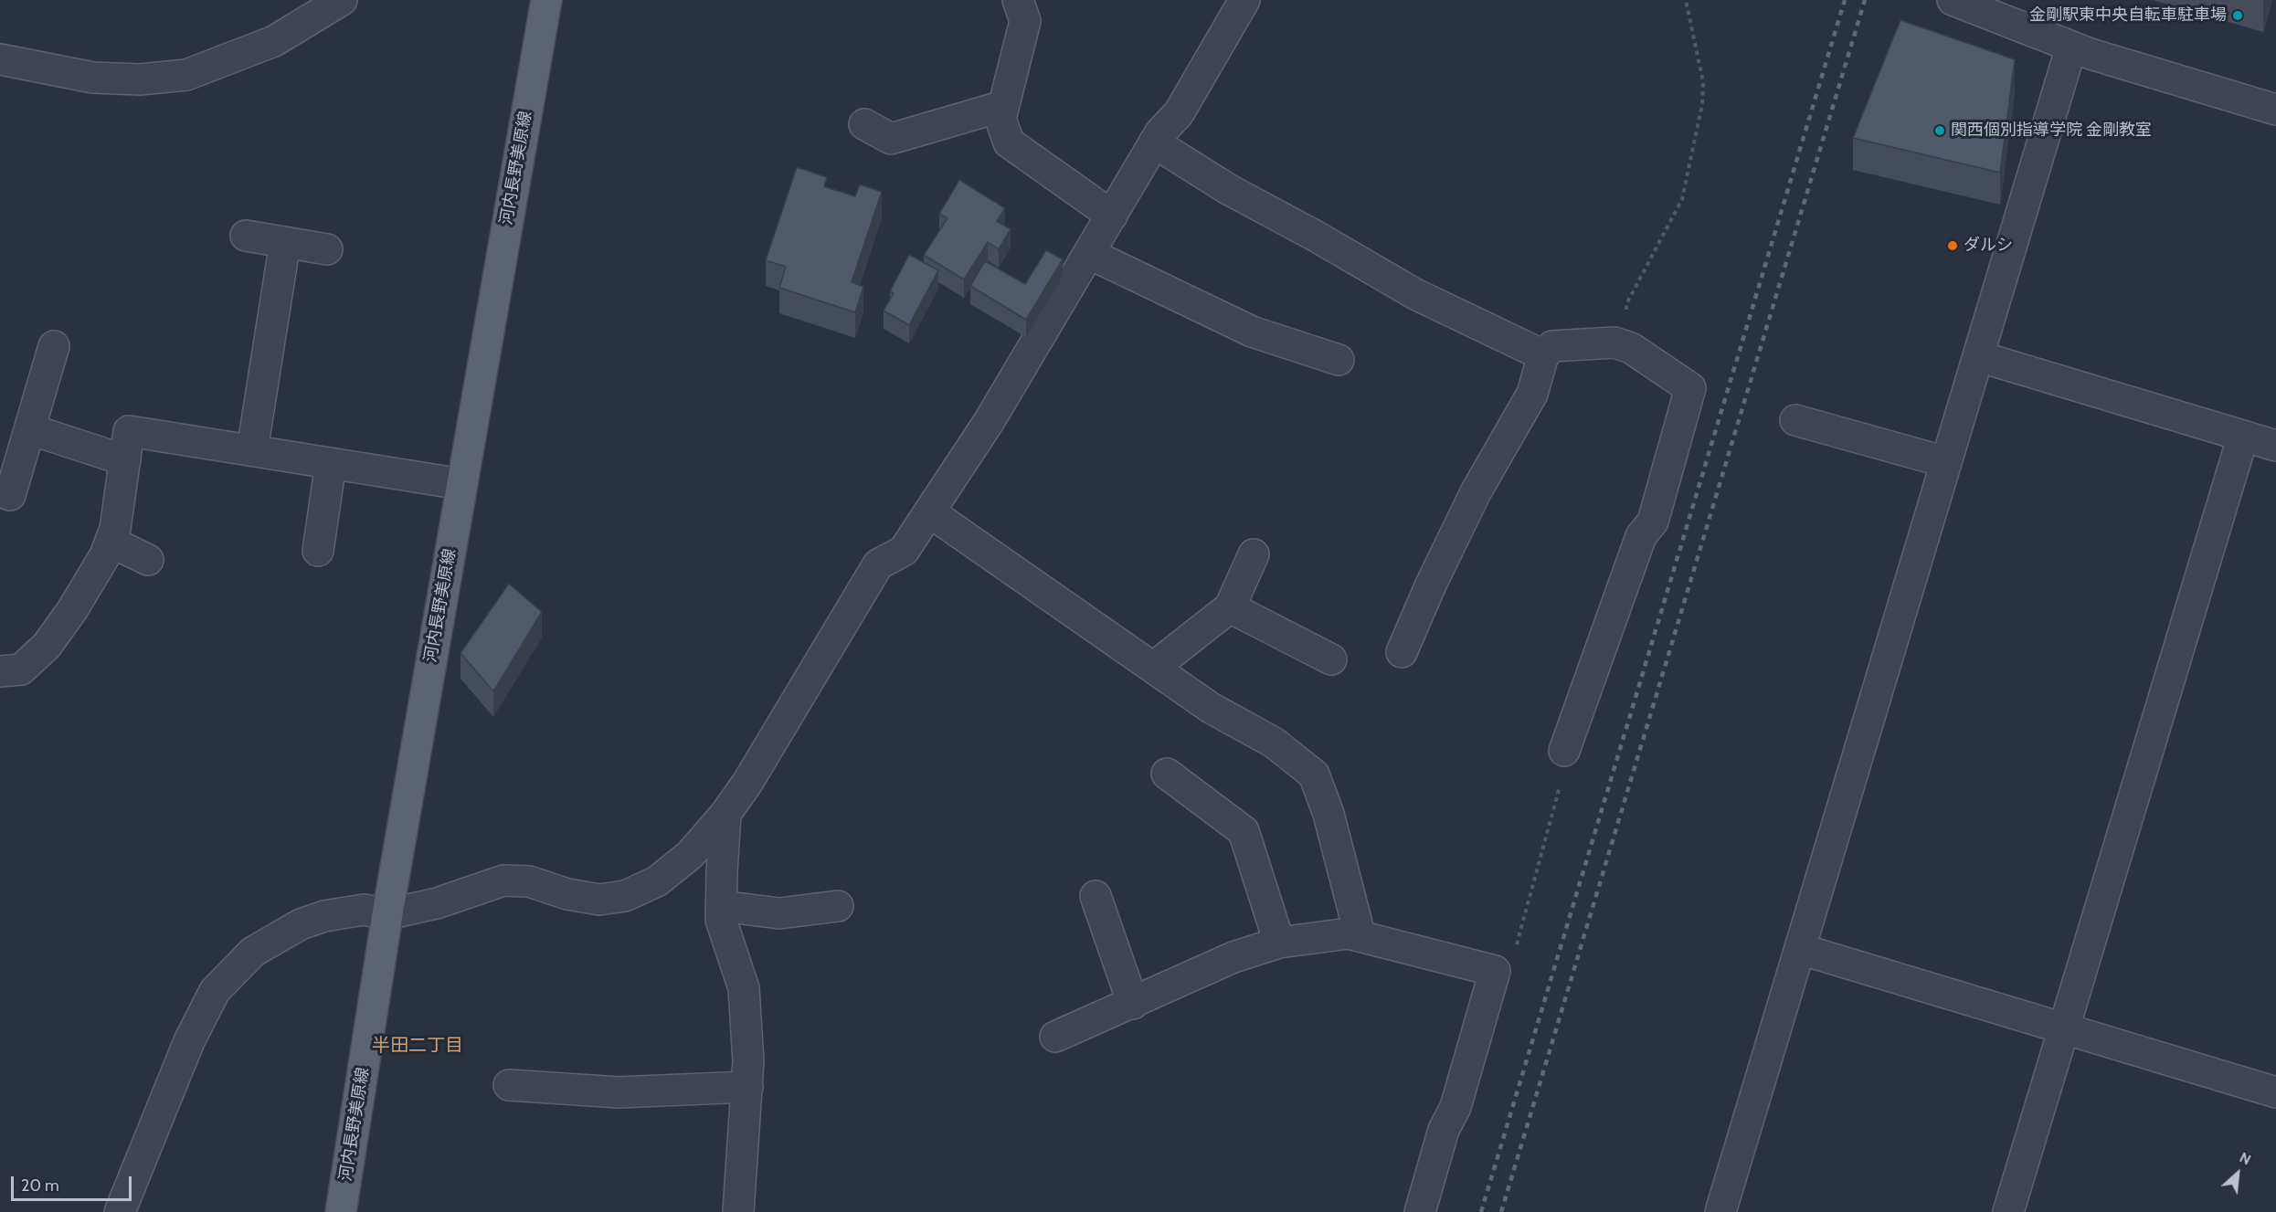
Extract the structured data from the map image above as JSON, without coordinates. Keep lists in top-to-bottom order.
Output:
{
  "streets": {
    "main road": ["河内長野美原線"]
  },
  "districts": ["半田二丁目"],
  "places": ["金剛駅東中央自転車駐車場", "関西個別指導学院 金剛教室", "ダルシ"],
  "scale_bar": "20 m",
  "north": "top right"
}
